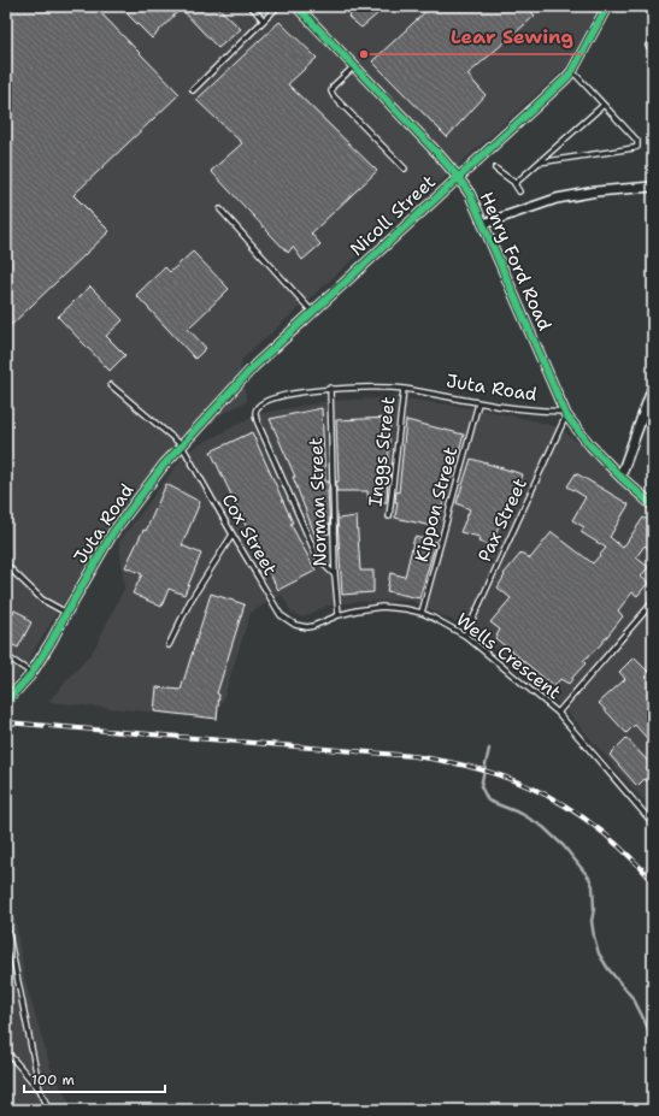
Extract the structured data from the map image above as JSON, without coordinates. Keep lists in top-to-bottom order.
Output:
{
  "streets": {
    "street": ["Nicoll Street", "Henry Ford Road", "Juta Road"],
    "lane": [
      "Inggs Street",
      "Norman Street",
      "Kippon Street",
      "Pax Street",
      "Cox Street",
      "Wells Crescent"
    ]
  },
  "crossings": [
    ["Nicoll Street", "Henry Ford Road"],
    ["Nicoll Street", "Juta Road"],
    ["Henry Ford Road", "Juta Road"],
    ["Henry Ford Road", "Pax Street"],
    ["Juta Road", "Inggs Street"],
    ["Juta Road", "Norman Street"],
    ["Juta Road", "Kippon Street"],
    ["Juta Road", "Pax Street"],
    ["Juta Road", "Cox Street"],
    ["Norman Street", "Wells Crescent"],
    ["Kippon Street", "Wells Crescent"],
    ["Pax Street", "Wells Crescent"],
    ["Cox Street", "Wells Crescent"]
  ],
  "places": ["Lear Sewing"],
  "scale_bar": "100 m"
}
